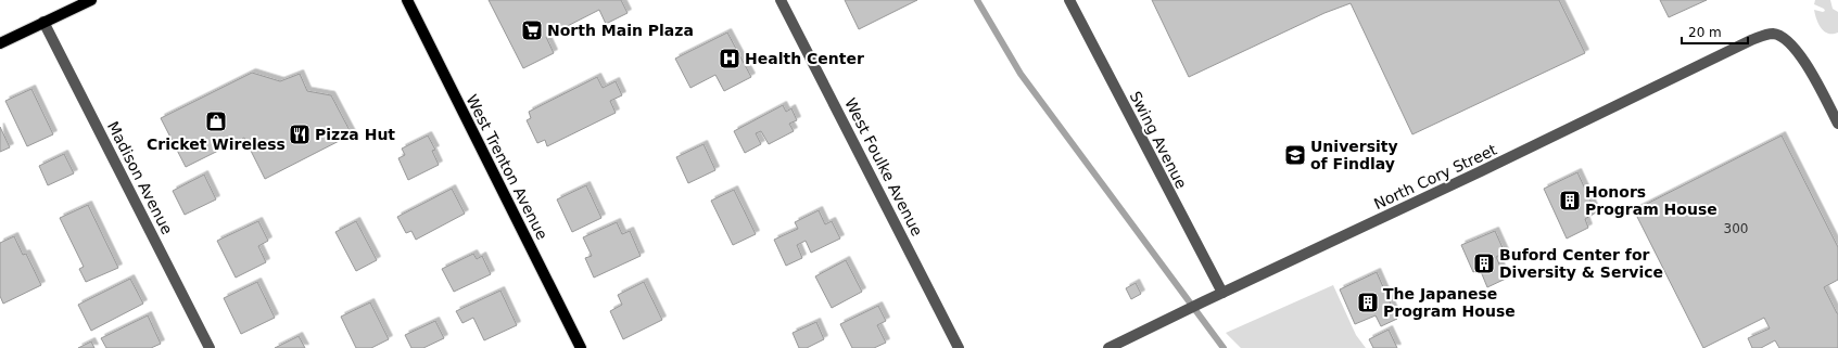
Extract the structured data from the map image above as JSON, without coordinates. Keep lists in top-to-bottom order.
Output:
{
  "streets": {
    "main road": ["West Trenton Avenue"],
    "street": [
      "Swing Avenue",
      "West Foulke Avenue",
      "North Cory Street",
      "Madison Avenue"
    ]
  },
  "crossings": [
    ["Swing Avenue", "North Cory Street"]
  ],
  "places": {
    "supermarket": ["North Main Plaza"],
    "hospital": ["Health Center"],
    "shop": ["Cricket Wireless"],
    "restaurant": ["Pizza Hut"],
    "school or university": ["University of Findlay"],
    "building": ["Honors Program House", "Buford Center for Diversity & Service", "The Japanese Program House"]
  },
  "house_numbers": ["300"],
  "scale_bar": "20 m"
}
